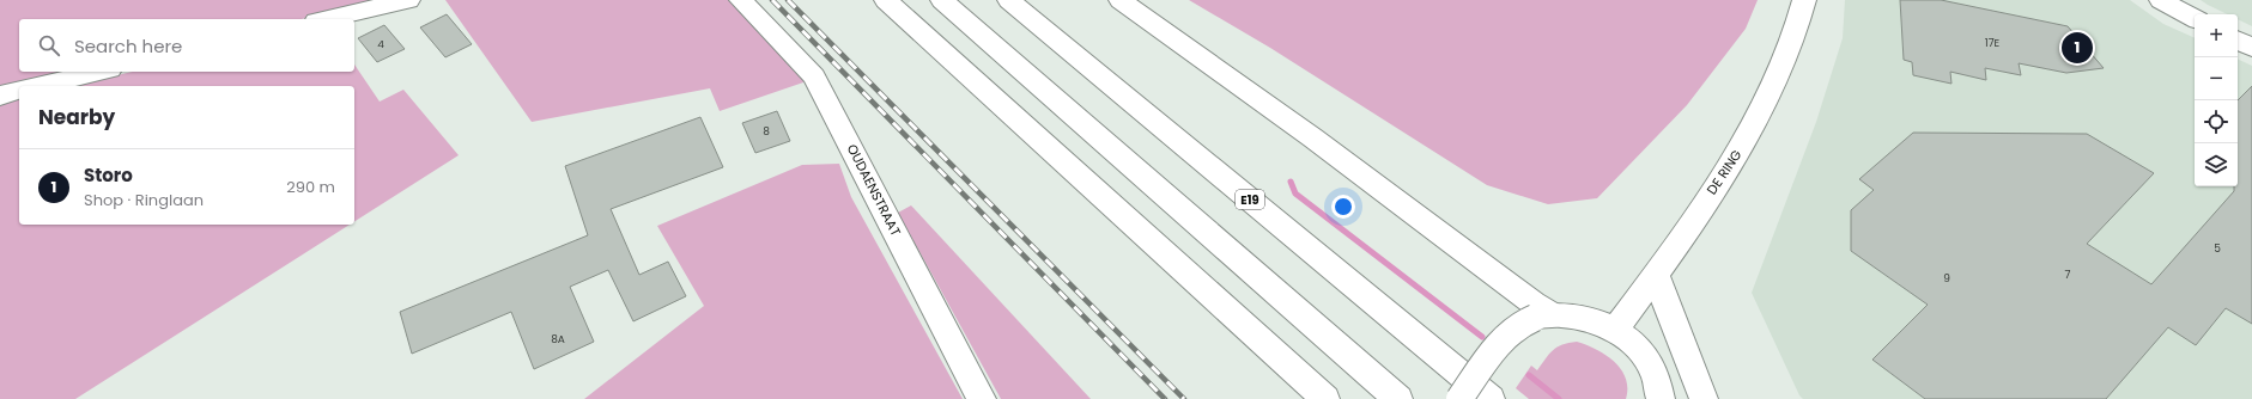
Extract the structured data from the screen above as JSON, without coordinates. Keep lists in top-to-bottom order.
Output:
{
  "streets": {
    "main road": ["DE RING", "OUDAENSTRAAT", "E19"]
  },
  "house_numbers": [
    "17E",
    "4",
    "8",
    "5",
    "7",
    "9",
    "8A"
  ],
  "page": {
    "map_buttons": ["+", "−"],
    "search": "Search here",
    "pins": "1",
    "heading": "Nearby",
    "list": [
      {
        "mark": "1",
        "name": "Storo",
        "note": "Shop · Ringlaan",
        "value": "290 m"
      }
    ]
  }
}
